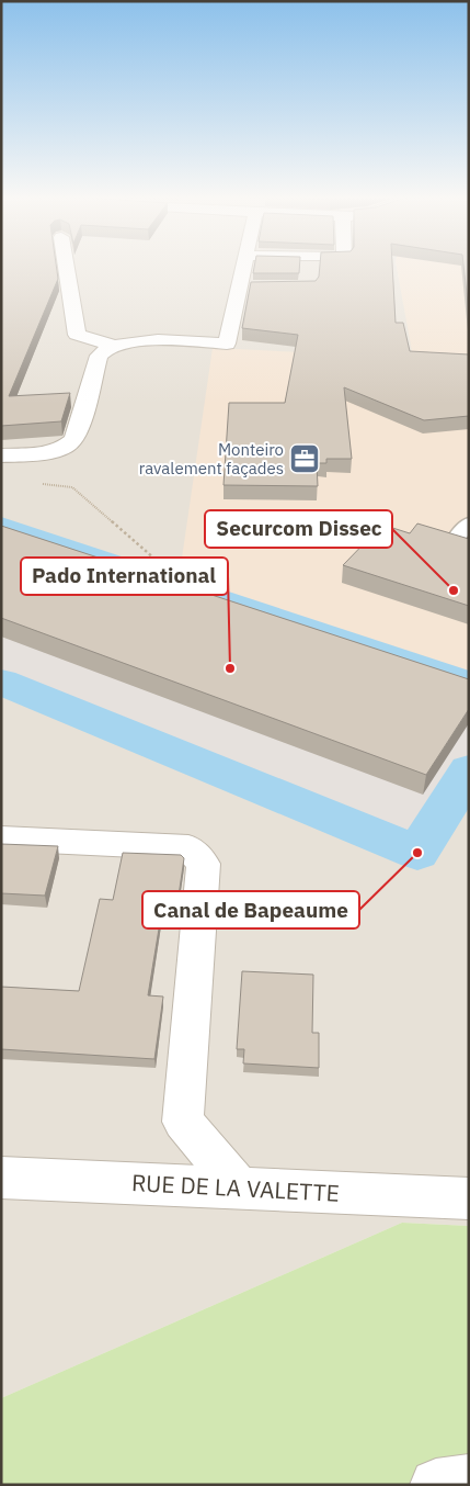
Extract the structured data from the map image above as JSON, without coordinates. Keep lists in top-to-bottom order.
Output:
{
  "streets": {
    "street": ["RUE DE LA VALETTE"]
  },
  "places": {
    "office": ["Monteiro ravalement façades"],
    "other": ["Securcom Dissec", "Pado International", "Canal de Bapeaume"]
  }
}
